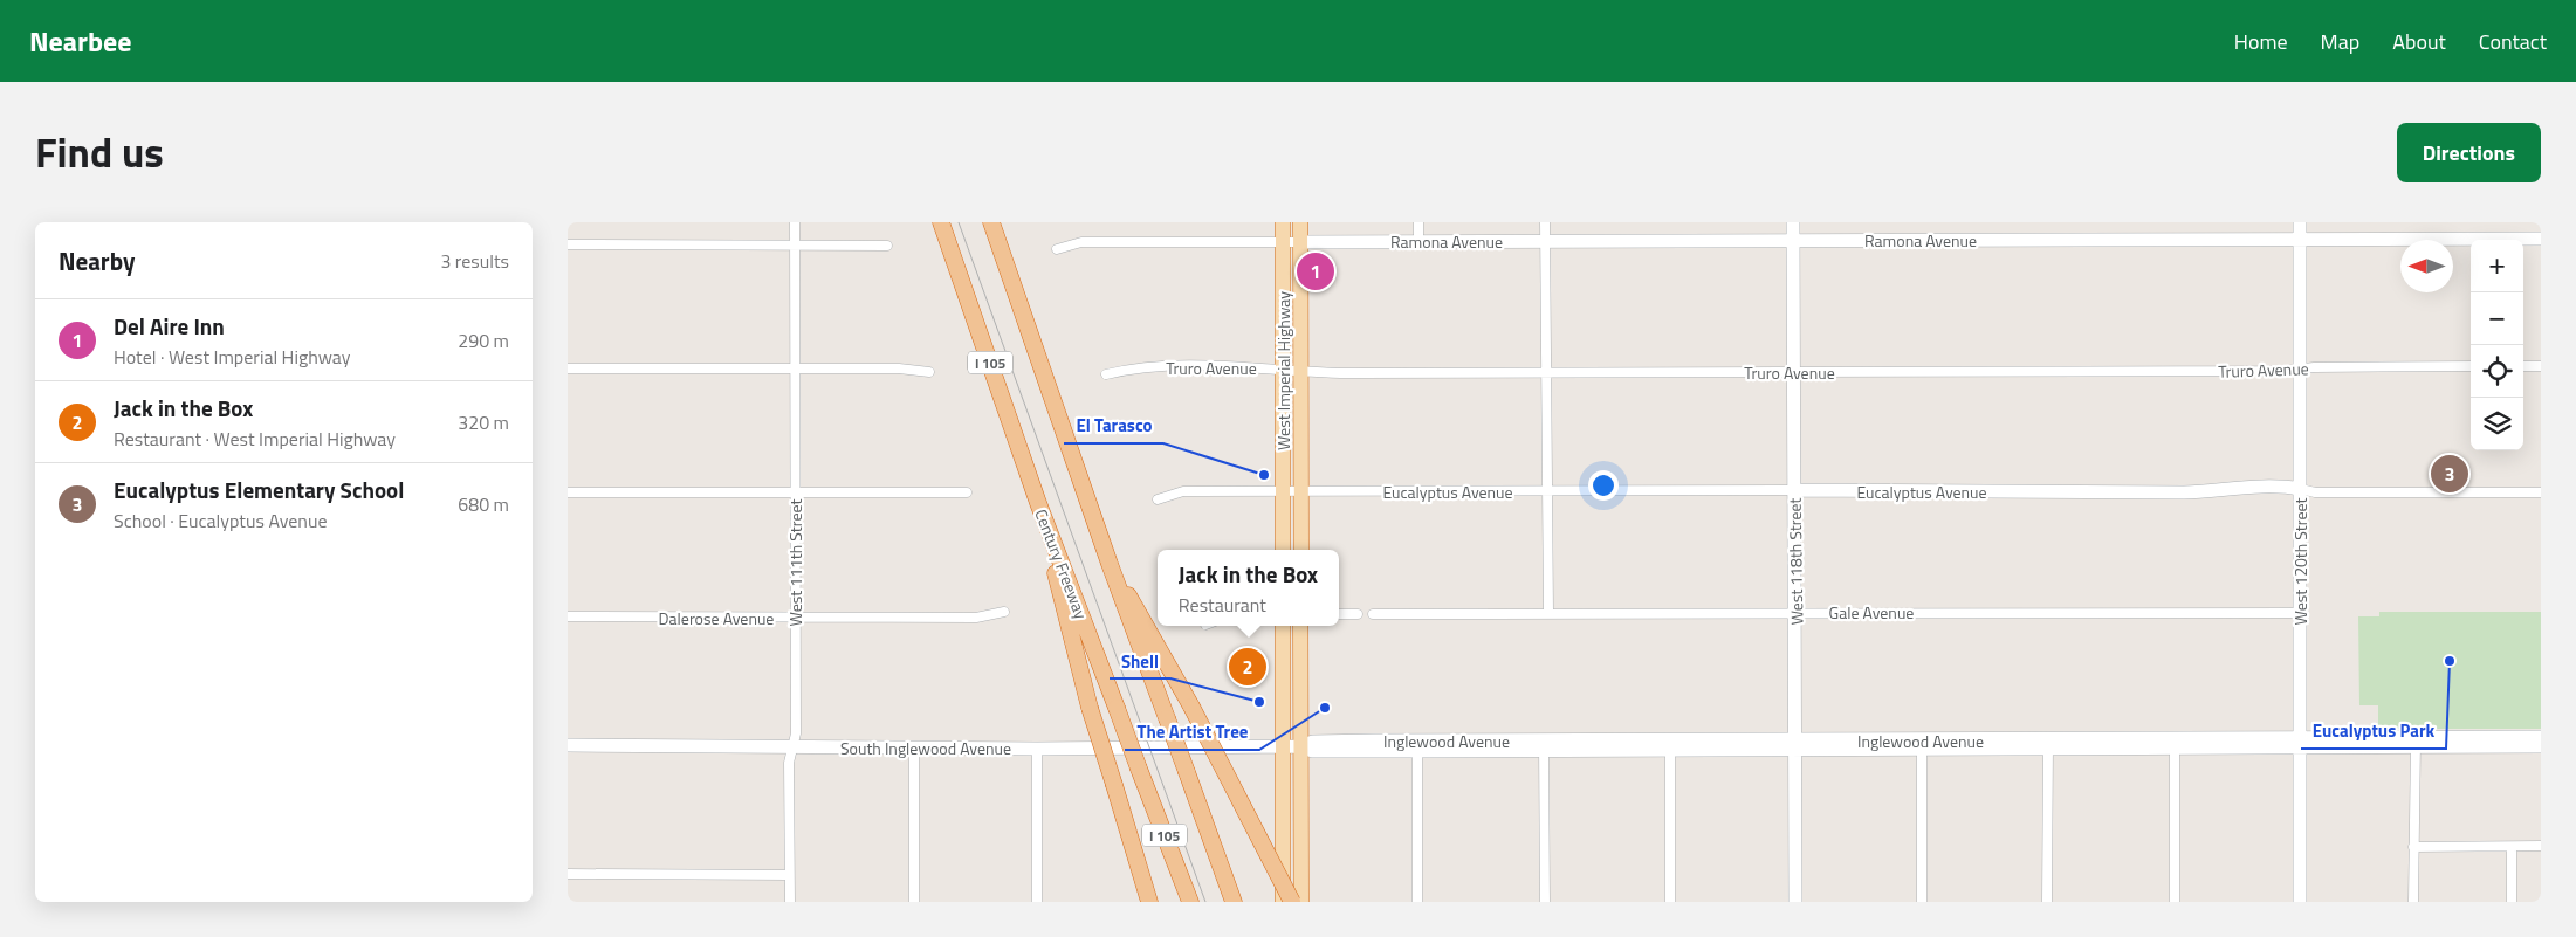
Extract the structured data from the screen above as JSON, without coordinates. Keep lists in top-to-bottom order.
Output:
{
  "streets": {
    "highway": ["I 105", "Century Freeway"],
    "main road": ["West Imperial Highway"],
    "street": [
      "Ramona Avenue",
      "Truro Avenue",
      "Eucalyptus Avenue",
      "West 118th Street",
      "West 120th Street",
      "West 111th Street",
      "Gale Avenue",
      "Dalerose Avenue",
      "Inglewood Avenue",
      "South Inglewood Avenue"
    ]
  },
  "crossings": [
    ["Ramona Avenue", "West Imperial Highway"],
    ["Ramona Avenue", "West 118th Street"],
    ["Ramona Avenue", "West 120th Street"],
    ["Truro Avenue", "West Imperial Highway"],
    ["Truro Avenue", "West 118th Street"],
    ["Truro Avenue", "West 120th Street"],
    ["West Imperial Highway", "Eucalyptus Avenue"],
    ["Eucalyptus Avenue", "West 118th Street"],
    ["Eucalyptus Avenue", "West 120th Street"],
    ["West 118th Street", "Gale Avenue"],
    ["West 118th Street", "Inglewood Avenue"],
    ["West 120th Street", "Gale Avenue"],
    ["West 120th Street", "Inglewood Avenue"],
    ["West 111th Street", "Dalerose Avenue"],
    ["West 111th Street", "South Inglewood Avenue"],
    ["Inglewood Avenue", "South Inglewood Avenue"]
  ],
  "places": [
    "El Tarasco",
    "Eucalyptus Park",
    "Shell",
    "The Artist Tree"
  ],
  "north": "left",
  "page": {
    "header": "Nearbee",
    "nav": [
      "Home",
      "Map",
      "About",
      "Contact"
    ],
    "title": "Find us",
    "buttons": "Directions",
    "heading": ["Nearby", "3 results"],
    "map_buttons": ["+", "−"],
    "pins": ["1", "3", "2"],
    "list": [
      {
        "mark": "1",
        "name": "Del Aire Inn",
        "note": "Hotel · West Imperial Highway",
        "value": "290 m"
      },
      {
        "mark": "2",
        "name": "Jack in the Box",
        "note": "Restaurant · West Imperial Highway",
        "value": "320 m"
      },
      {
        "mark": "3",
        "name": "Eucalyptus Elementary School",
        "note": "School · Eucalyptus Avenue",
        "value": "680 m"
      }
    ],
    "popup": ["Jack in the Box", "Restaurant"]
  }
}
